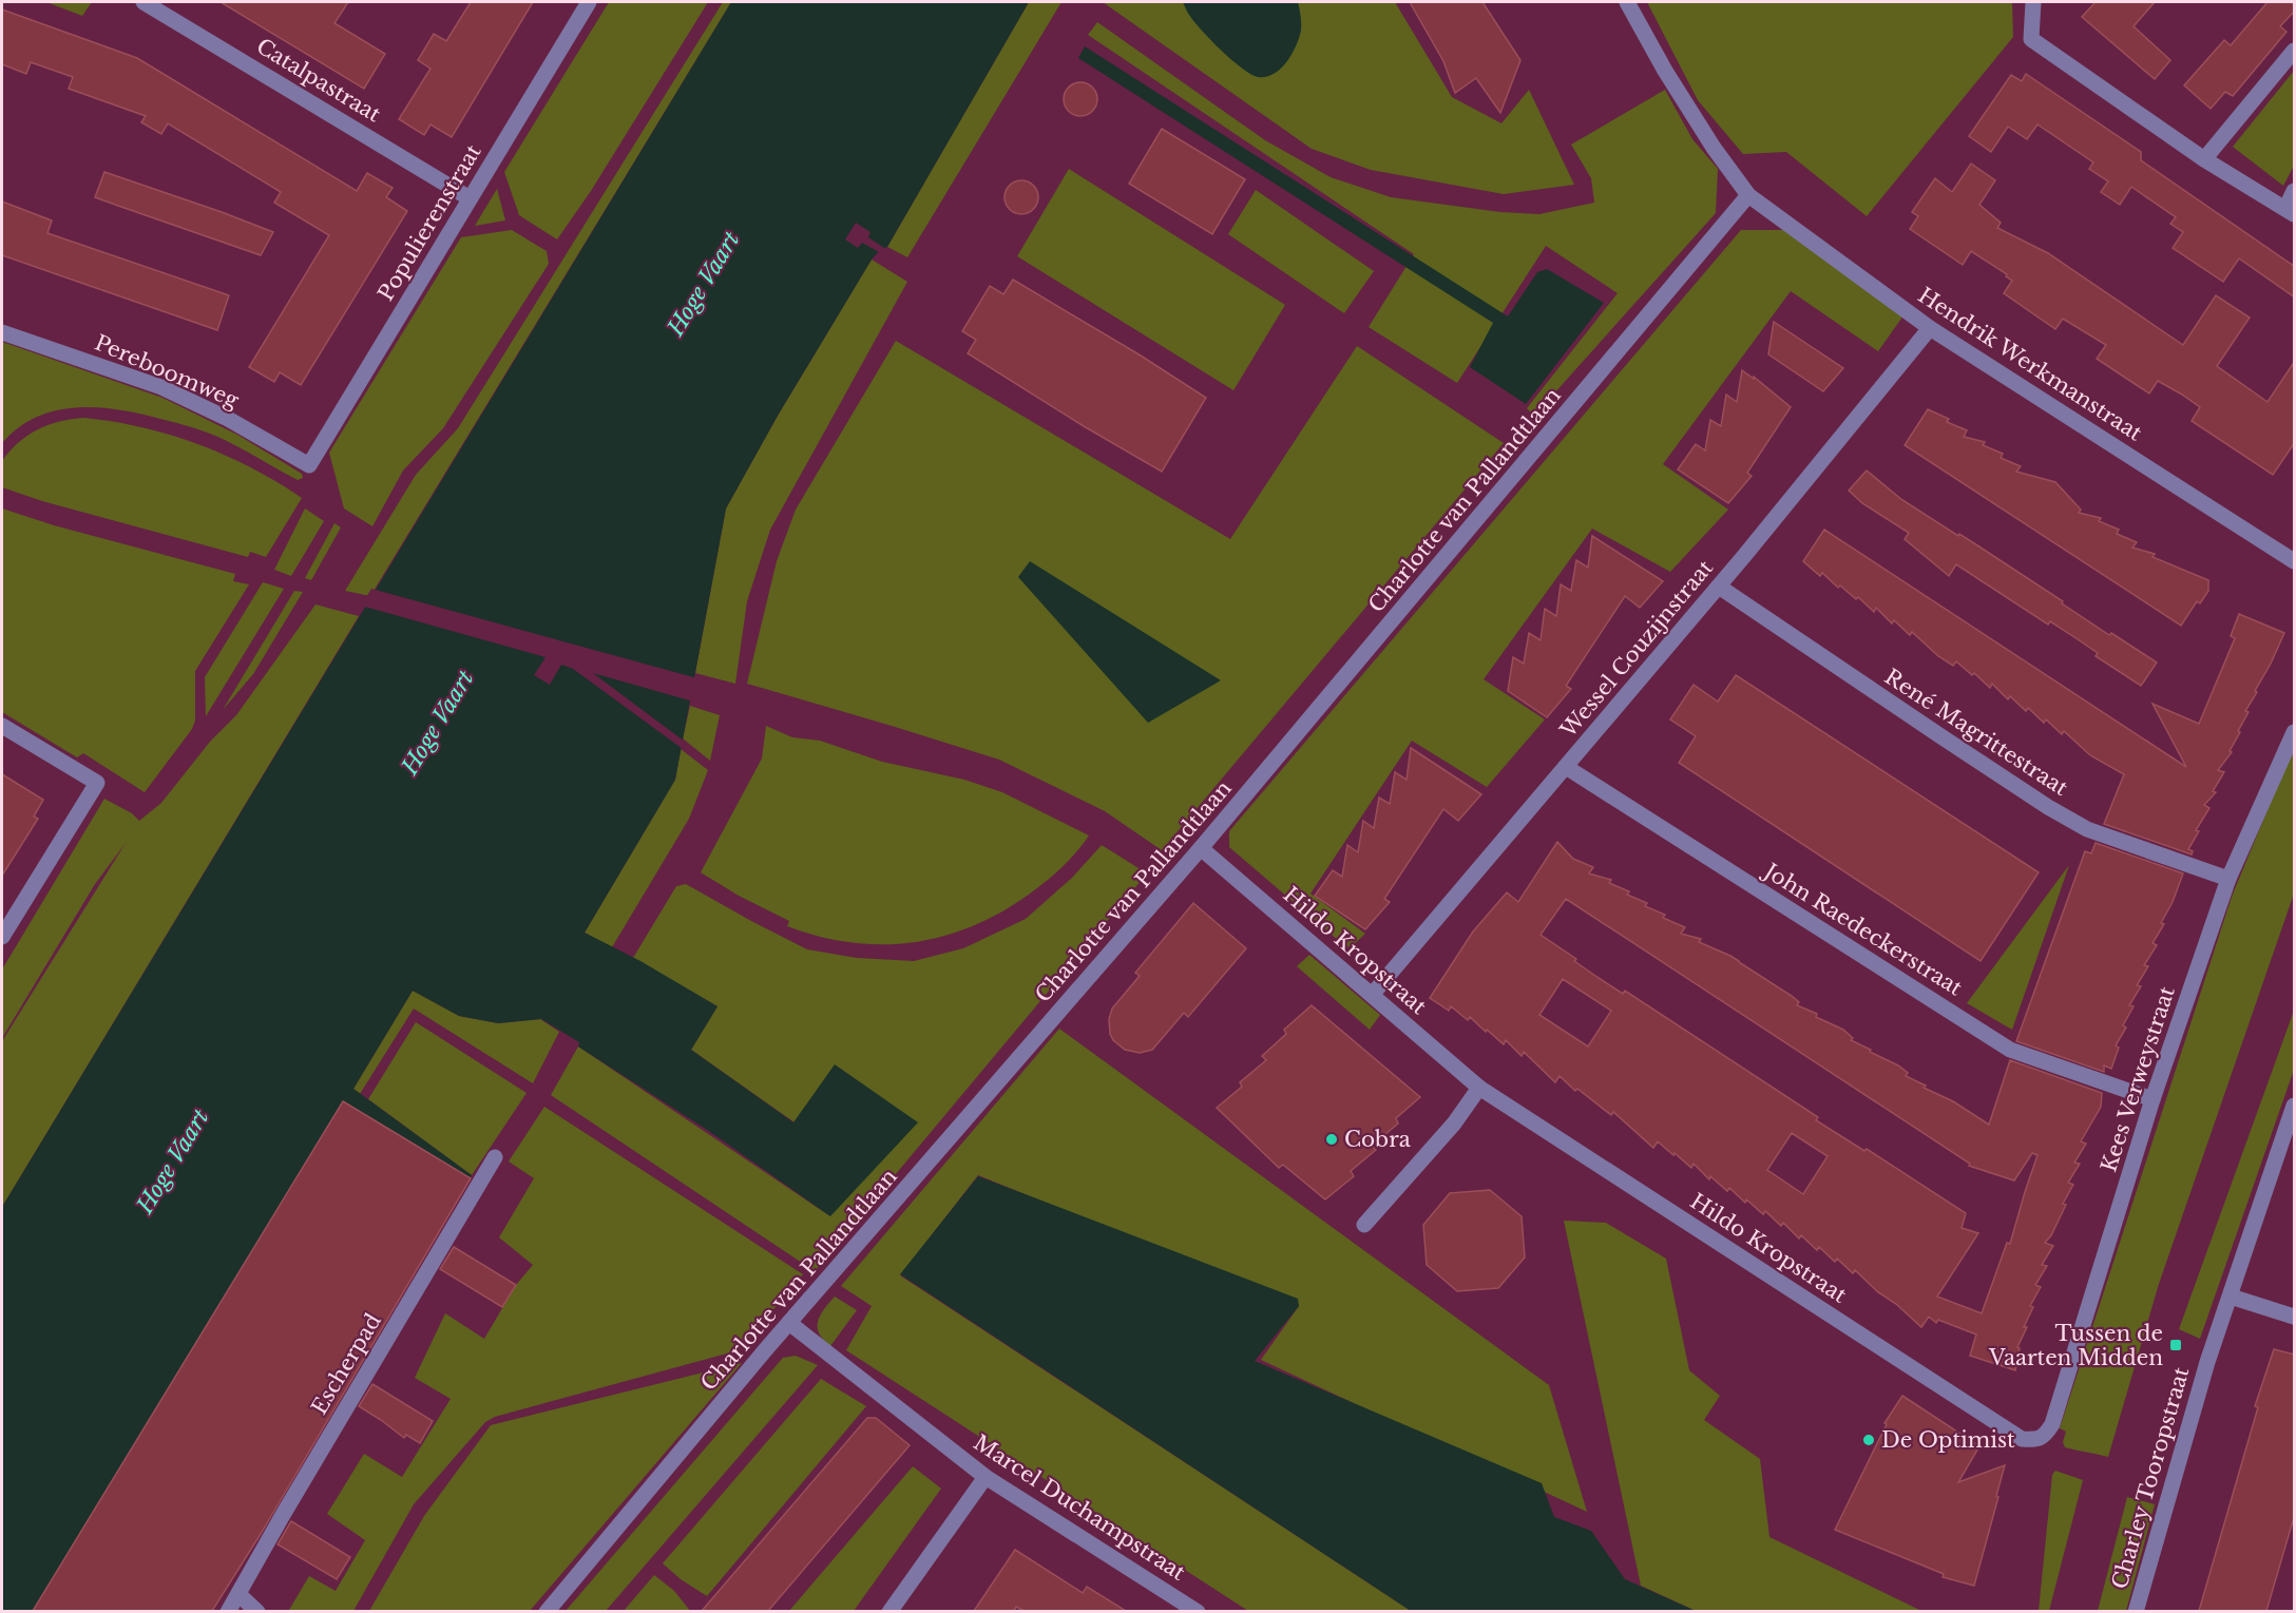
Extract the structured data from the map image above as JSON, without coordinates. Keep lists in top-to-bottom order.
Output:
{
  "streets": {
    "street": [
      "Catalpastraat",
      "Populierenstraat",
      "Hendrik Werkmanstraat",
      "Pereboomweg",
      "Charlotte van Pallandtlaan",
      "Wessel Couzijnstraat",
      "René Magrittestraat",
      "John Raedeckerstraat",
      "Hildo Kropstraat",
      "Kees Verweystraat",
      "Escherpad",
      "Charley Tooropstraat",
      "Marcel Duchampstraat"
    ]
  },
  "crossings": [
    ["Catalpastraat", "Populierenstraat"],
    ["Populierenstraat", "Pereboomweg"],
    ["Hendrik Werkmanstraat", "Charlotte van Pallandtlaan"],
    ["Hendrik Werkmanstraat", "Wessel Couzijnstraat"],
    ["Charlotte van Pallandtlaan", "Hildo Kropstraat"],
    ["Charlotte van Pallandtlaan", "Marcel Duchampstraat"],
    ["Wessel Couzijnstraat", "René Magrittestraat"],
    ["Wessel Couzijnstraat", "John Raedeckerstraat"],
    ["Wessel Couzijnstraat", "Hildo Kropstraat"],
    ["René Magrittestraat", "Kees Verweystraat"],
    ["John Raedeckerstraat", "Kees Verweystraat"],
    ["Hildo Kropstraat", "Kees Verweystraat"]
  ],
  "water": ["Hoge Vaart"],
  "places": {
    "other": ["Cobra", "De Optimist"],
    "transit": ["Tussen de Vaarten Midden"]
  }
}
